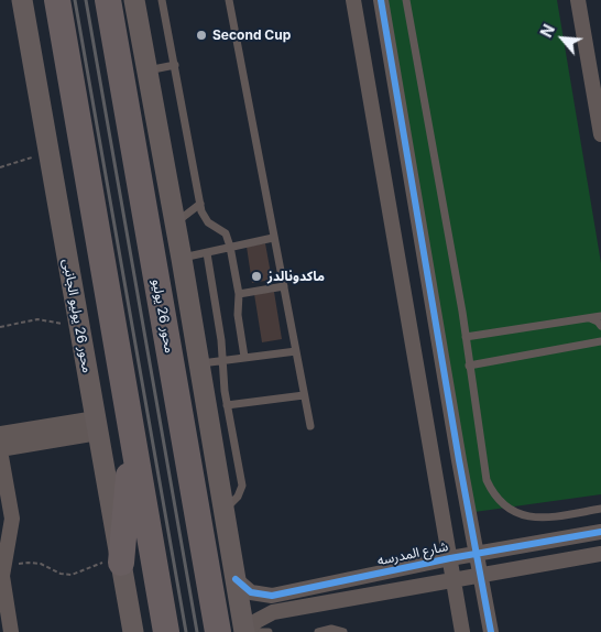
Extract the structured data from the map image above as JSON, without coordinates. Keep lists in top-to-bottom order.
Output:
{
  "streets": {
    "highway": ["محور 26 يوليو"],
    "main road": ["محور 26 يوليو الجانبى"],
    "street": ["شارع المدرسه"]
  },
  "places": ["Second Cup", "ماكدونالدز"],
  "north": "top left"
}
